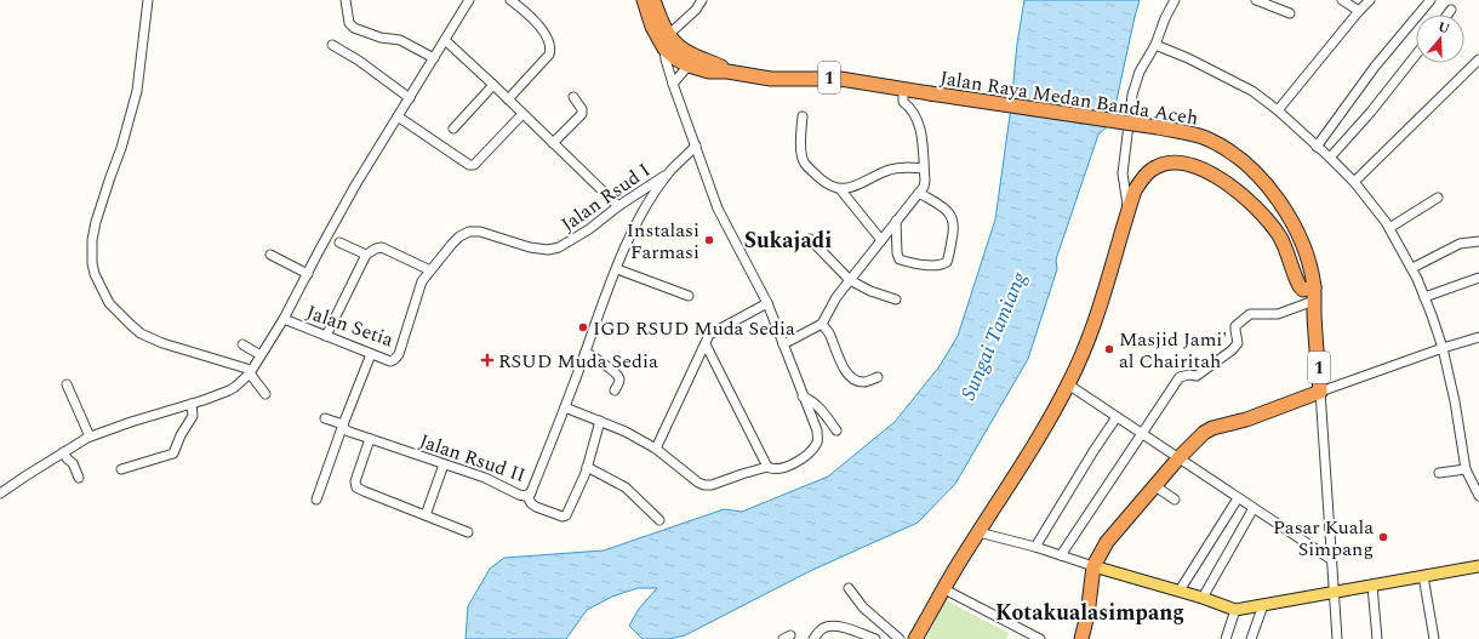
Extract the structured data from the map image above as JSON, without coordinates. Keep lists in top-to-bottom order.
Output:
{
  "streets": {
    "highway": ["1", "Jalan Raya Medan Banda Aceh"],
    "street": ["Jalan Rsud I", "Jalan Setia", "Jalan Rsud II"]
  },
  "crossings": [
    ["1", "Jalan Raya Medan Banda Aceh"],
    ["Jalan Rsud I", "Jalan Setia"],
    ["Jalan Rsud I", "Jalan Rsud II"]
  ],
  "districts": ["Sukajadi", "Kotakualasimpang"],
  "water": ["Sungai Tamiang"],
  "places": {
    "other": [
      "Instalasi Farmasi",
      "IGD RSUD Muda Sedia",
      "Masjid Jami' al Chairitah",
      "Pasar Kuala Simpang"
    ],
    "health": ["RSUD Muda Sedia"]
  },
  "north": "top"
}
